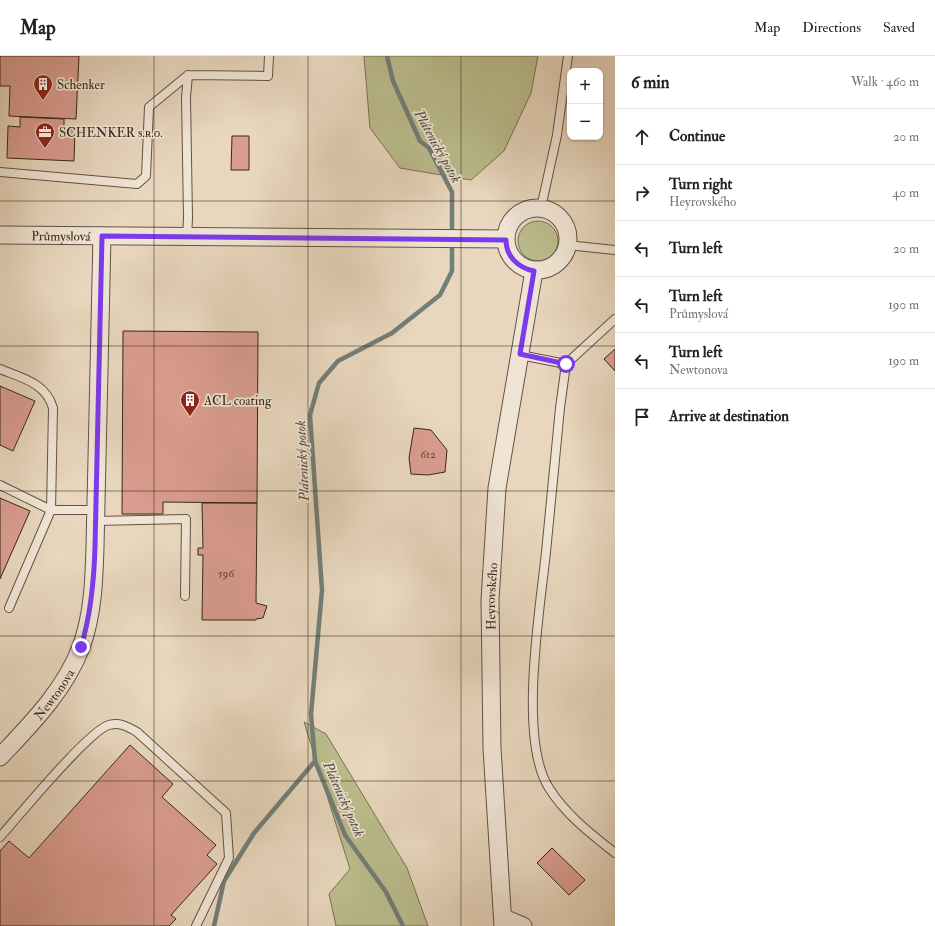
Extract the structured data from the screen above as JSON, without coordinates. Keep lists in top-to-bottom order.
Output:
{
  "streets": {
    "street": ["Průmyslová", "Heyrovského", "Newtonova"]
  },
  "crossings": [
    ["Průmyslová", "Heyrovského"],
    ["Průmyslová", "Newtonova"]
  ],
  "water": ["Plátenický potok"],
  "places": {
    "building": ["Schenker", "ACL coating"],
    "office": ["SCHENKER s.ʀ.ᴏ."]
  },
  "house_numbers": ["612", "596"],
  "page": {
    "header": "Map",
    "nav": ["Map", "Directions", "Saved"],
    "heading": ["6 min", "Walk · 460 m"],
    "map_buttons": ["+", "−"],
    "list": [
      ["Continue", "20 m"],
      ["Turn right", "Heyrovského", "40 m"],
      ["Turn left", "20 m"],
      ["Turn left", "Průmyslová", "190 m"],
      ["Turn left", "Newtonova", "190 m"],
      "Arrive at destination"
    ]
  }
}
